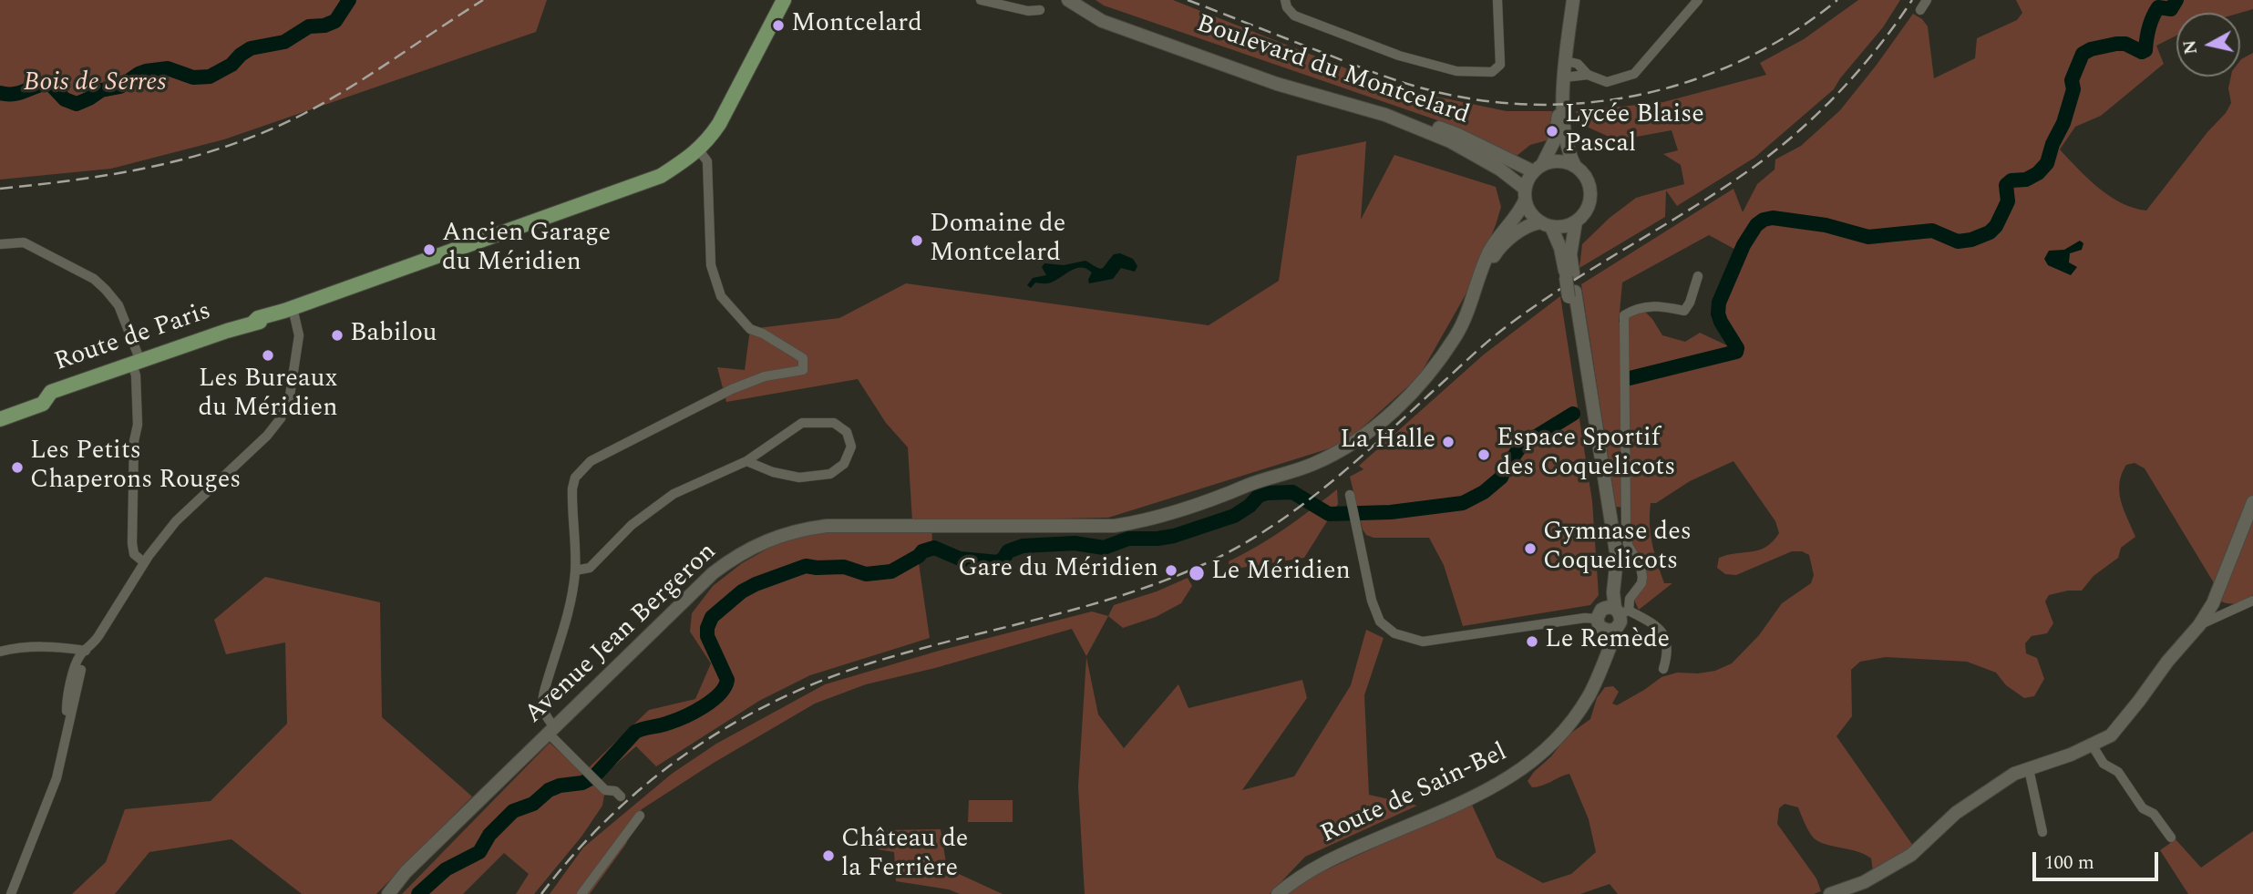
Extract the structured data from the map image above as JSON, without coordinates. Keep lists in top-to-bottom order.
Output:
{
  "streets": {
    "main road": [
      "Boulevard du Montcelard",
      "Route de Paris",
      "Avenue Jean Bergeron",
      "Route de Sain-Bel"
    ]
  },
  "crossings": [
    ["Boulevard du Montcelard", "Avenue Jean Bergeron"],
    ["Boulevard du Montcelard", "Route de Sain-Bel"],
    ["Avenue Jean Bergeron", "Route de Sain-Bel"]
  ],
  "parks": ["Bois de Serres"],
  "places": [
    "Montcelard",
    "Lycée Blaise Pascal",
    "Domaine de Montcelard",
    "Ancien Garage du Méridien",
    "Babilou",
    "Les Bureaux du Méridien",
    "La Halle",
    "Espace Sportif des Coquelicots",
    "Les Petits Chaperons Rouges",
    "Gymnase des Coquelicots",
    "Gare du Méridien",
    "Le Méridien",
    "Le Remède",
    "Château de la Ferrière"
  ],
  "scale_bar": "100 m",
  "north": "left"
}
